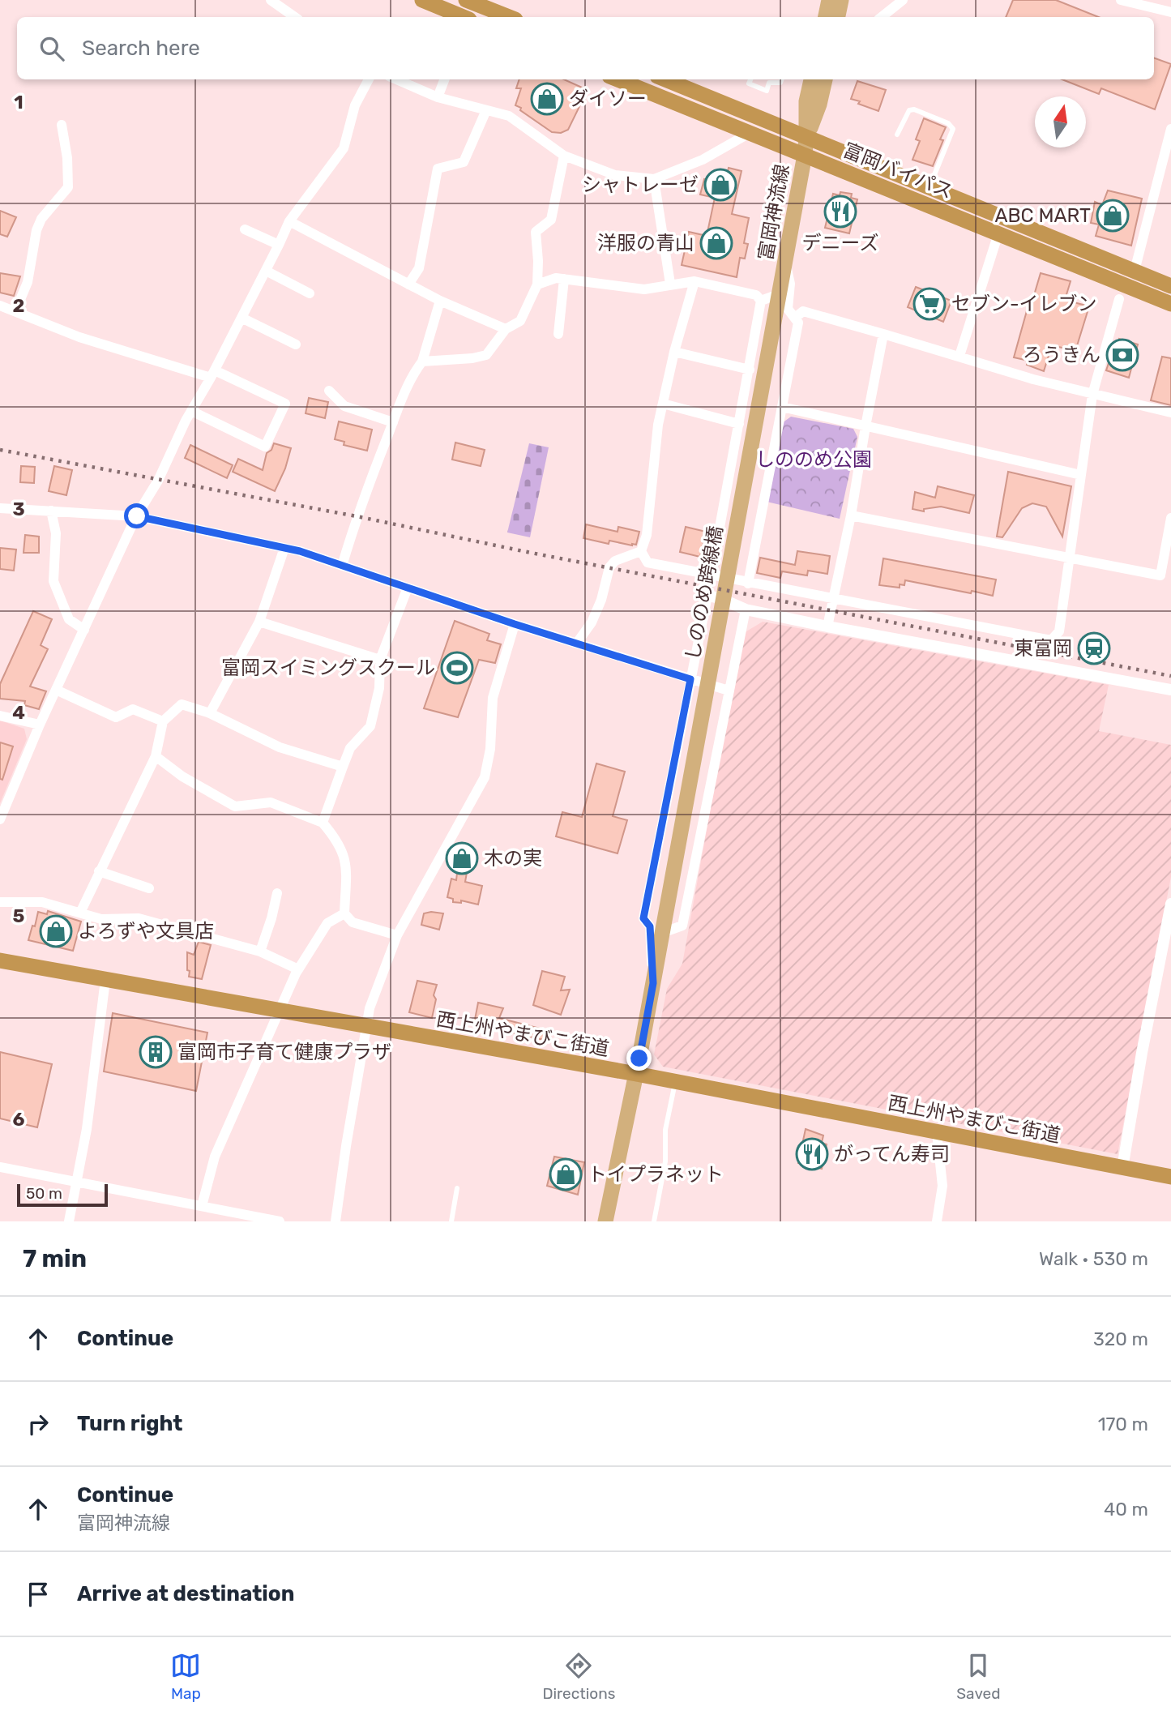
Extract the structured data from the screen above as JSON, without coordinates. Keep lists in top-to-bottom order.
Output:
{
  "streets": {
    "highway": ["富岡バイパス", "西上州やまびこ街道"],
    "main road": ["富岡神流線", "しののめ跨線橋"]
  },
  "crossings": [
    ["富岡バイパス", "富岡神流線"],
    ["富岡神流線", "しののめ跨線橋"]
  ],
  "parks": ["しののめ公園"],
  "places": {
    "shop": [
      "ダイソー",
      "シャトレーゼ",
      "ABC MART",
      "洋服の青山",
      "木の実",
      "よろずや文具店",
      "トイプラネット"
    ],
    "restaurant": ["デニーズ", "がってん寿司"],
    "supermarket": ["セブン-イレブン"],
    "bank": ["ろうきん"],
    "station": ["東富岡"],
    "sports": ["富岡スイミングスクール"],
    "building": ["富岡市子育て健康プラザ"]
  },
  "scale_bar": "50 m",
  "north": "top",
  "page": {
    "search": "Search here",
    "scale": "50 m",
    "heading": ["7 min", "Walk · 530 m"],
    "list": [
      ["Continue", "320 m"],
      ["Turn right", "170 m"],
      ["Continue", "富岡神流線", "40 m"],
      "Arrive at destination"
    ],
    "nav": ["Map", "Directions", "Saved"]
  },
  "grid": {
    "rows": [
      "1",
      "2",
      "3",
      "4",
      "5",
      "6"
    ]
  }
}
